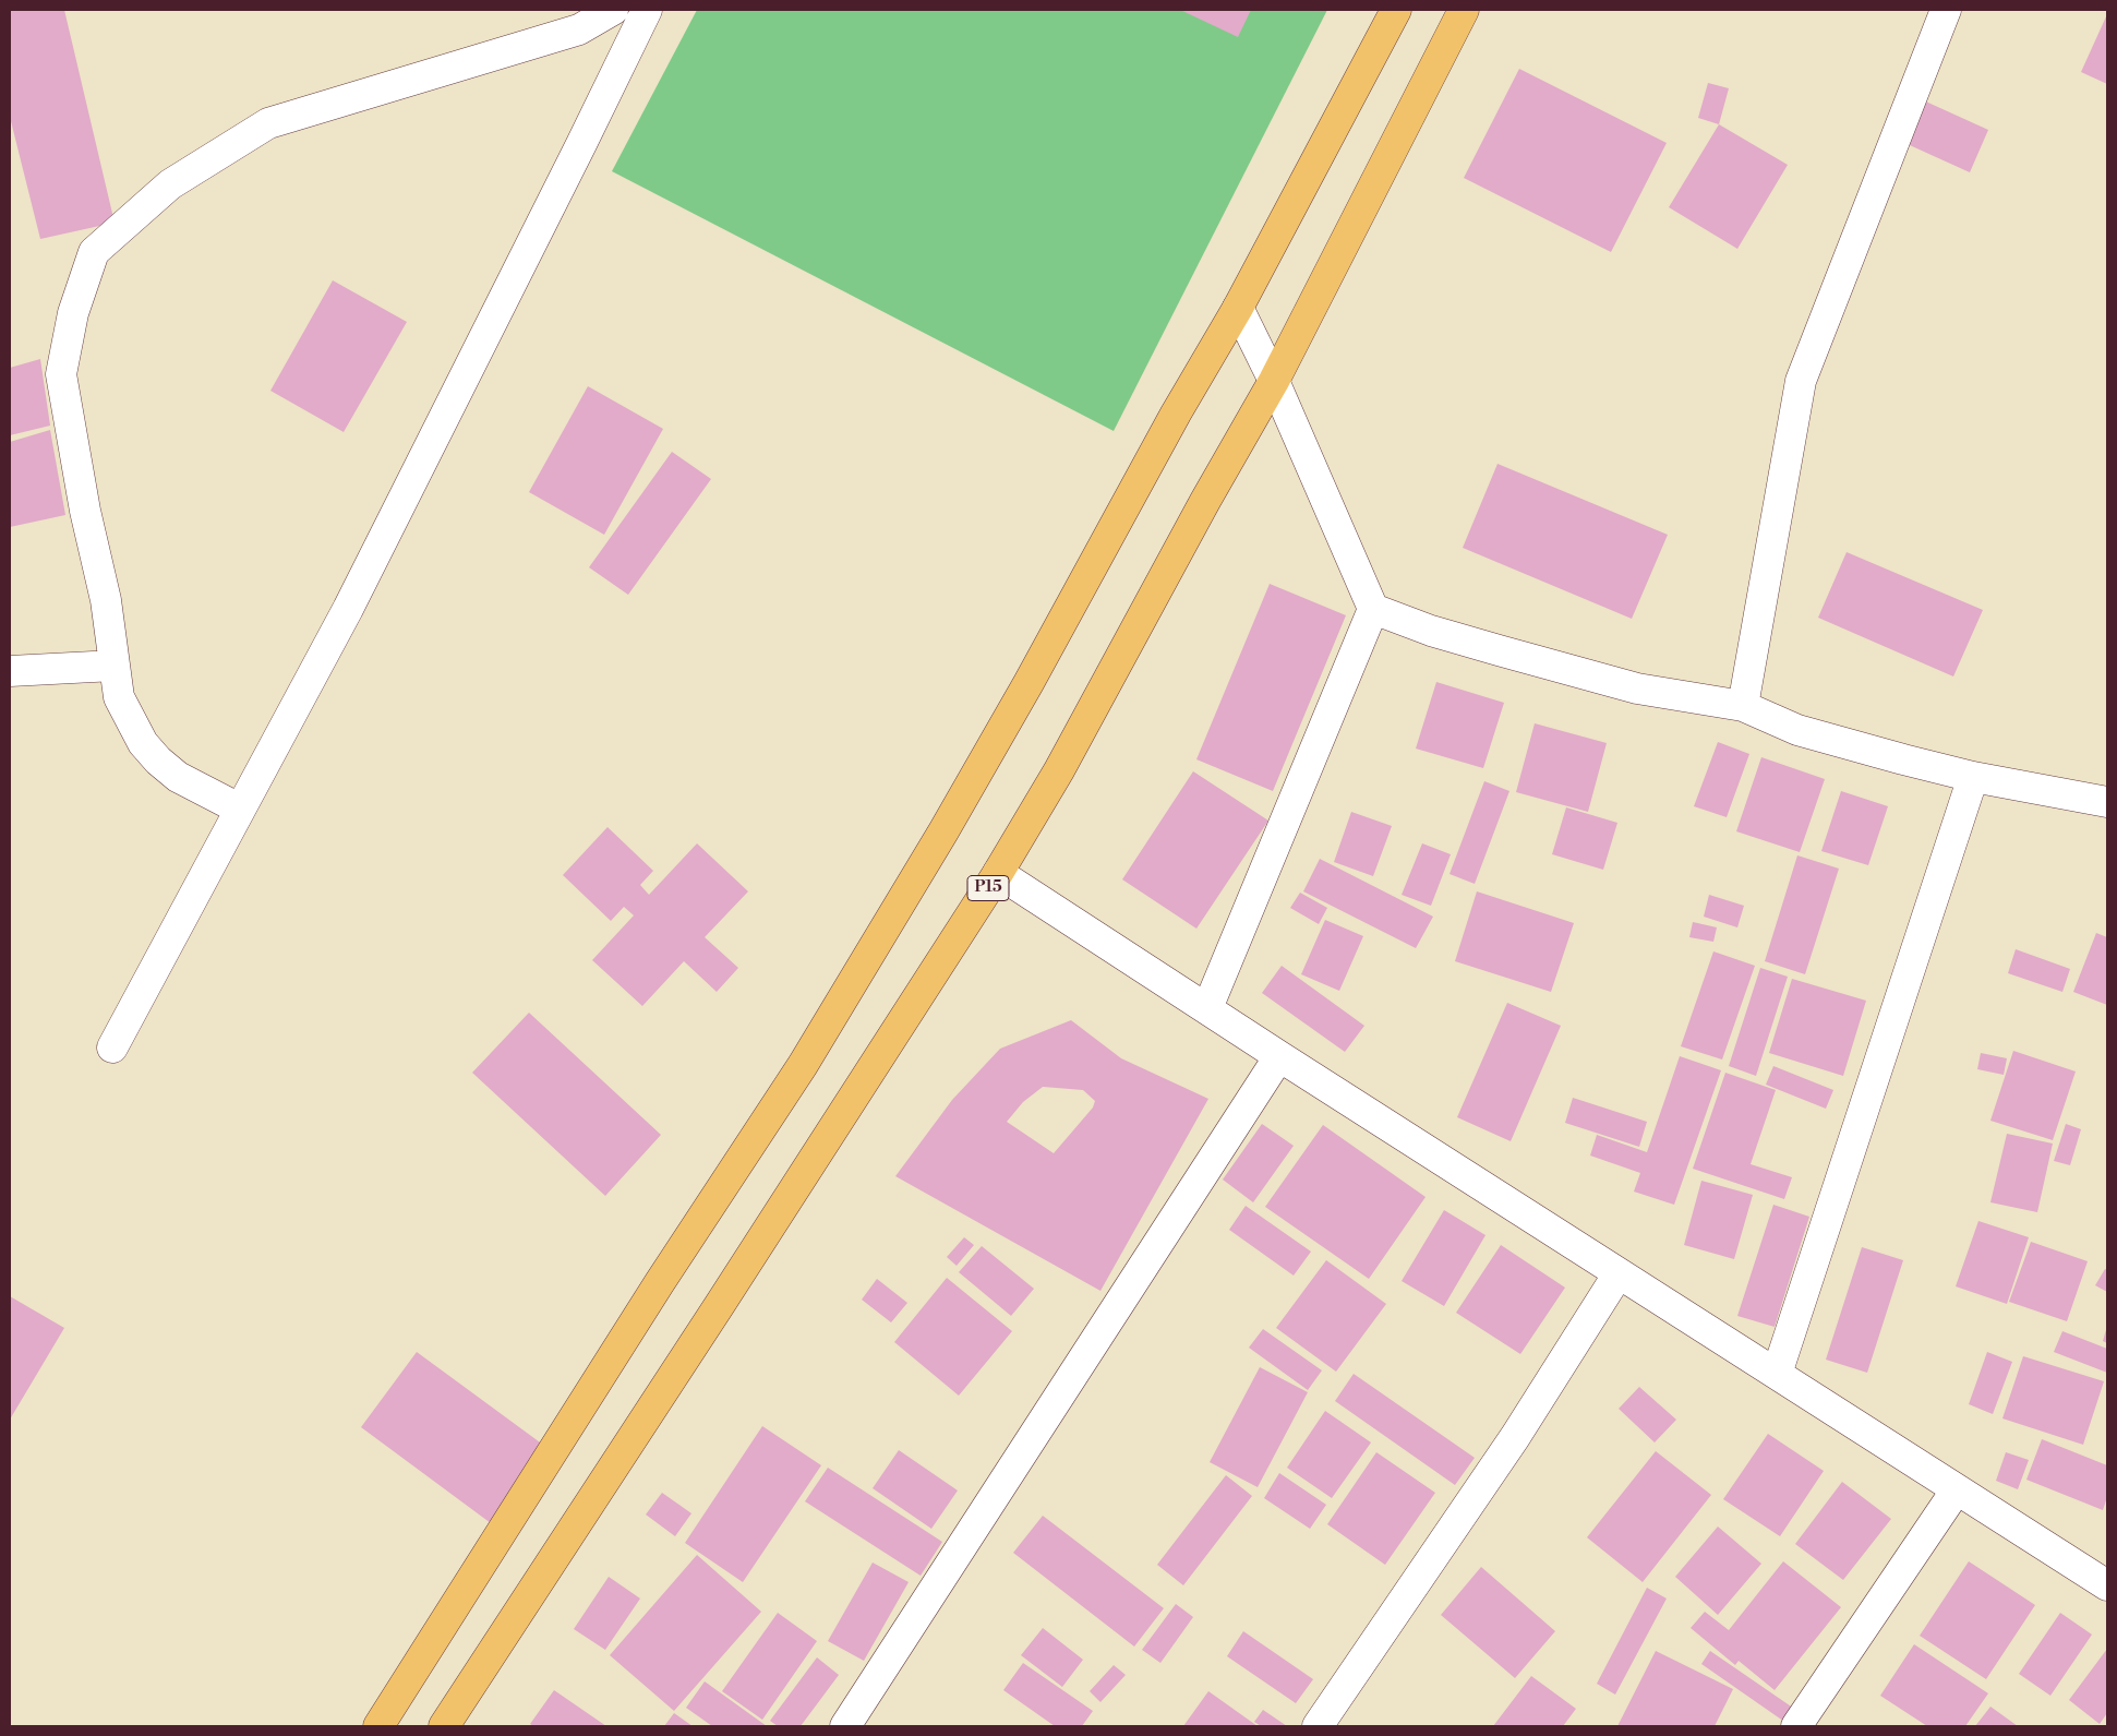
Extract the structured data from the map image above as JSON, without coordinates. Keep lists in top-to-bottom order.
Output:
{
  "streets": {
    "main road": ["P15"]
  }
}
